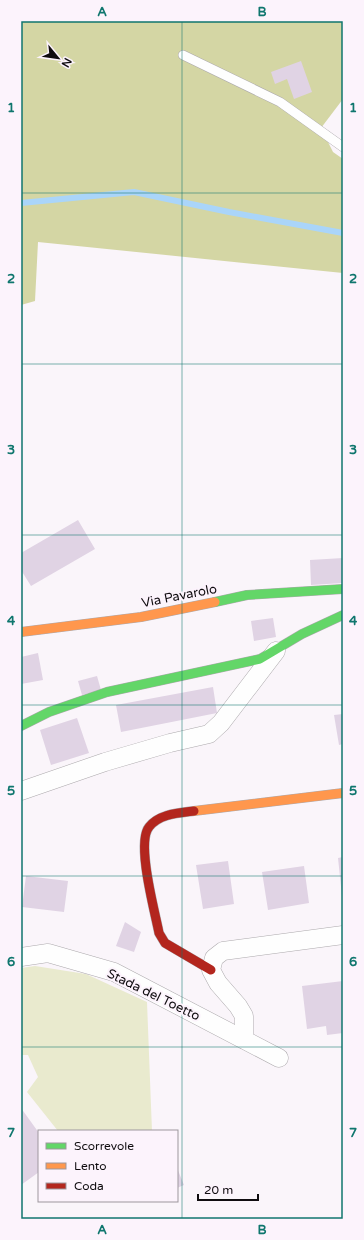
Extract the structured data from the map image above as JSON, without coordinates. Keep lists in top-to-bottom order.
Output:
{
  "streets": {
    "street": ["Via Pavarolo", "Stada del Toetto"]
  },
  "legend": ["Scorrevole", "Lento", "Coda"],
  "scale_bar": "20 m",
  "north": "bottom right",
  "grid": {
    "columns": ["A", "B"],
    "rows": [
      "1",
      "2",
      "3",
      "4",
      "5",
      "6",
      "7"
    ]
  }
}
